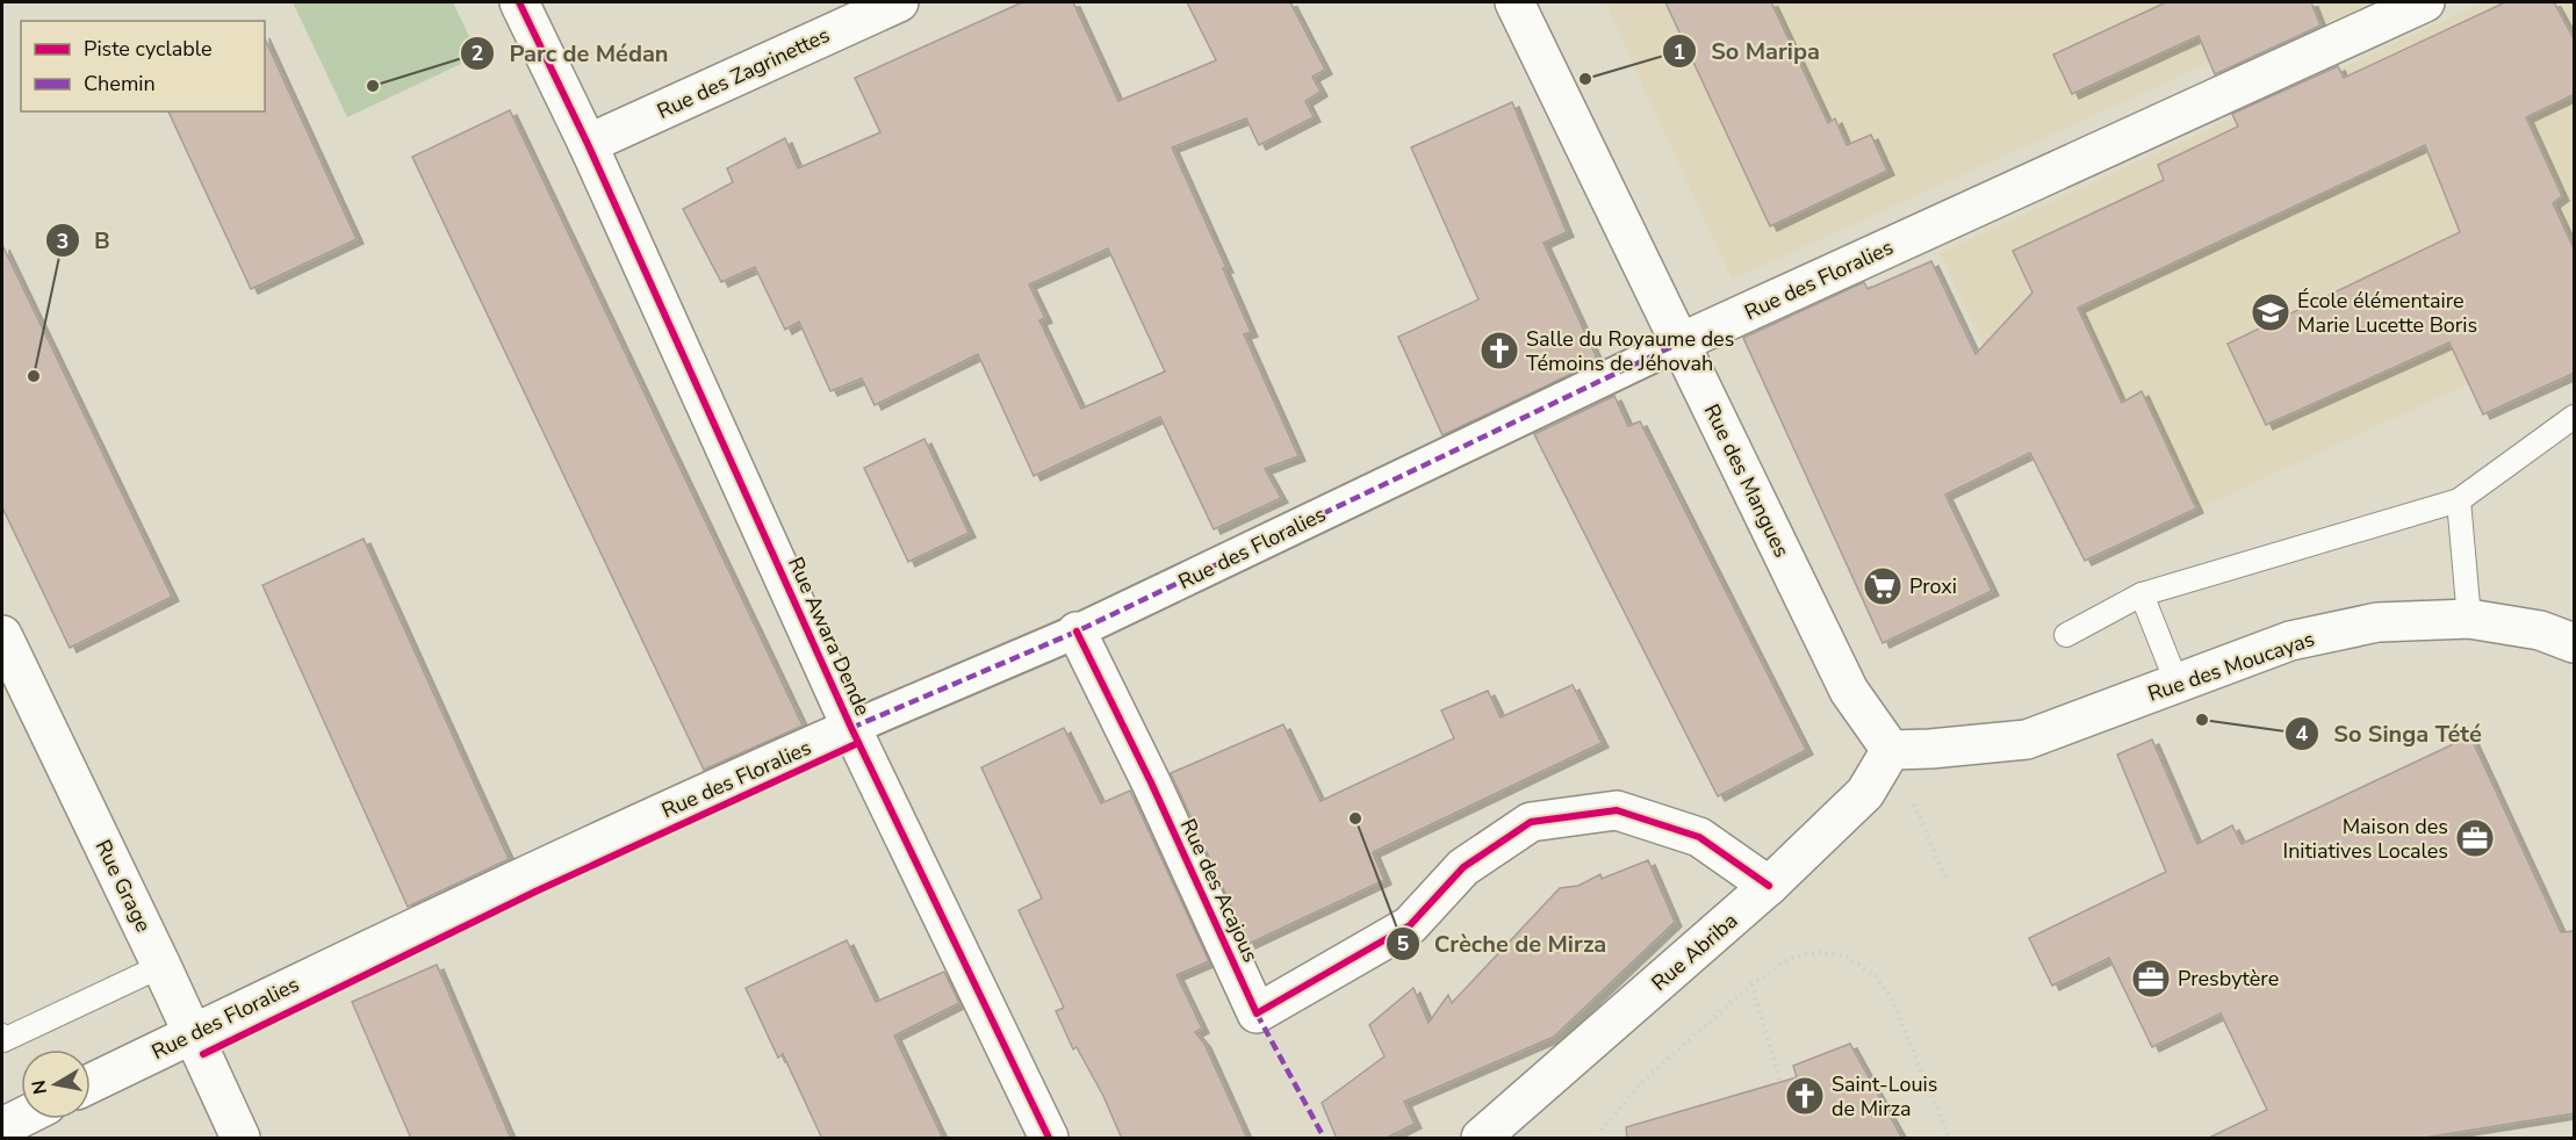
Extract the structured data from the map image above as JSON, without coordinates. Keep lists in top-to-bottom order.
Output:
{
  "streets": {
    "street": [
      "Rue des Zagrinettes",
      "Rue des Floralies",
      "Rue des Mangues",
      "Rue Awara Dende",
      "Rue des Moucayas",
      "Rue Grage",
      "Rue des Acajous",
      "Rue Abriba"
    ]
  },
  "crossings": [
    ["Rue des Zagrinettes", "Rue Awara Dende"],
    ["Rue des Floralies", "Rue des Mangues"],
    ["Rue des Floralies", "Rue Awara Dende"],
    ["Rue des Floralies", "Rue Grage"],
    ["Rue des Floralies", "Rue des Acajous"],
    ["Rue des Mangues", "Rue des Moucayas"],
    ["Rue des Mangues", "Rue Abriba"],
    ["Rue des Moucayas", "Rue Abriba"],
    ["Rue des Acajous", "Rue Abriba"]
  ],
  "places": {
    "other": [
      "So Maripa",
      "Parc de Médan",
      "B",
      "So Singa Tété",
      "Crèche de Mirza"
    ],
    "school or university": ["École élémentaire Marie Lucette Boris"],
    "church": ["Salle du Royaume des Témoins de Jéhovah", "Saint-Louis de Mirza"],
    "supermarket": ["Proxi"],
    "office": ["Maison des Initiatives Locales", "Presbytère"]
  },
  "legend": ["Piste cyclable", "Chemin"],
  "north": "left"
}
